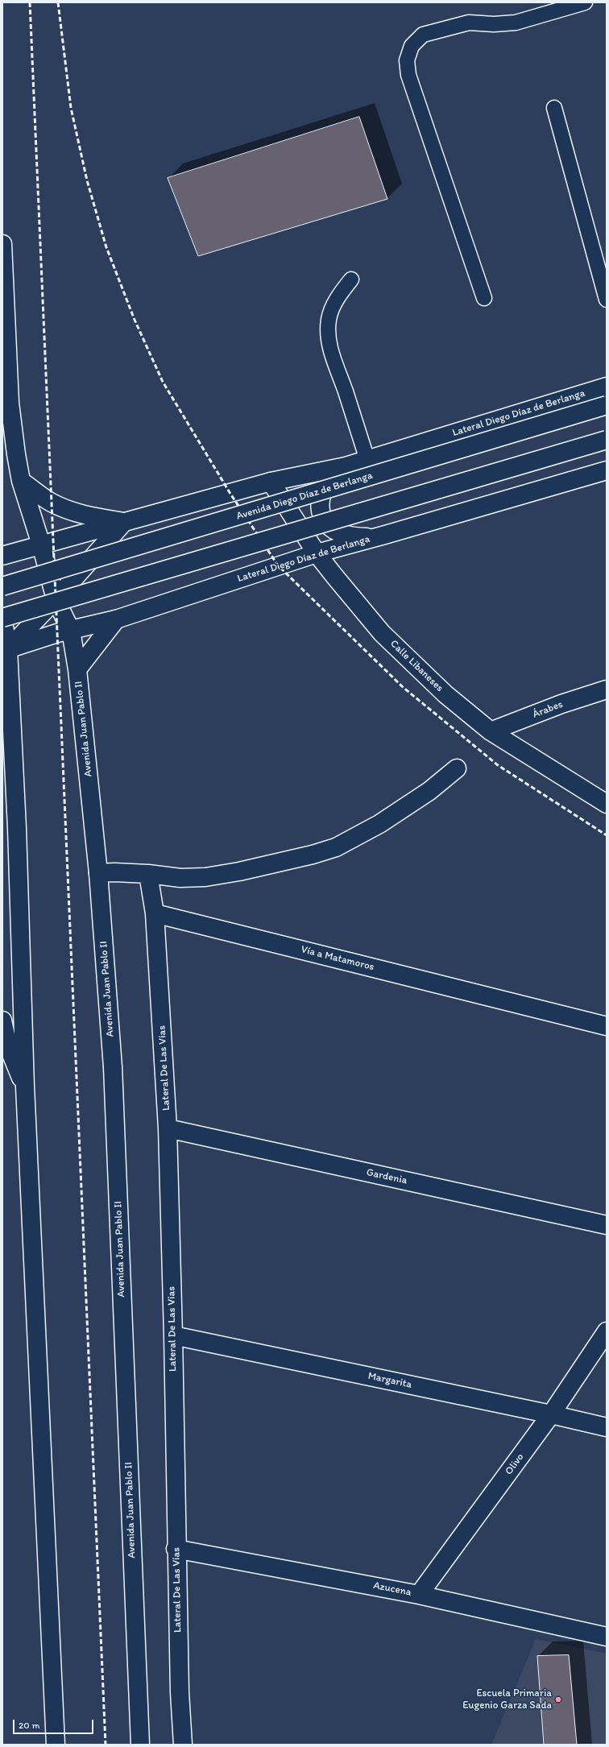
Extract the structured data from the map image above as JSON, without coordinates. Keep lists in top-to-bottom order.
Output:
{
  "streets": {
    "street": [
      "Lateral Diego Díaz de Berlanga",
      "Avenida Diego Díaz de Berlanga",
      "Calle Libaneses",
      "Árabes",
      "Avenida Juan Pablo II",
      "Vía a Matamoros",
      "Lateral De Las Vías",
      "Gardenia",
      "Margarita",
      "Olivo",
      "Azucena"
    ]
  },
  "crossings": [
    ["Lateral Diego Díaz de Berlanga", "Calle Libaneses"],
    ["Lateral Diego Díaz de Berlanga", "Avenida Juan Pablo II"],
    ["Calle Libaneses", "Árabes"],
    ["Vía a Matamoros", "Lateral De Las Vías"],
    ["Lateral De Las Vías", "Gardenia"],
    ["Lateral De Las Vías", "Margarita"],
    ["Lateral De Las Vías", "Azucena"],
    ["Margarita", "Olivo"],
    ["Olivo", "Azucena"]
  ],
  "places": ["Escuela Primaria Eugenio Garza Sada"],
  "scale_bar": "20 m"
}
